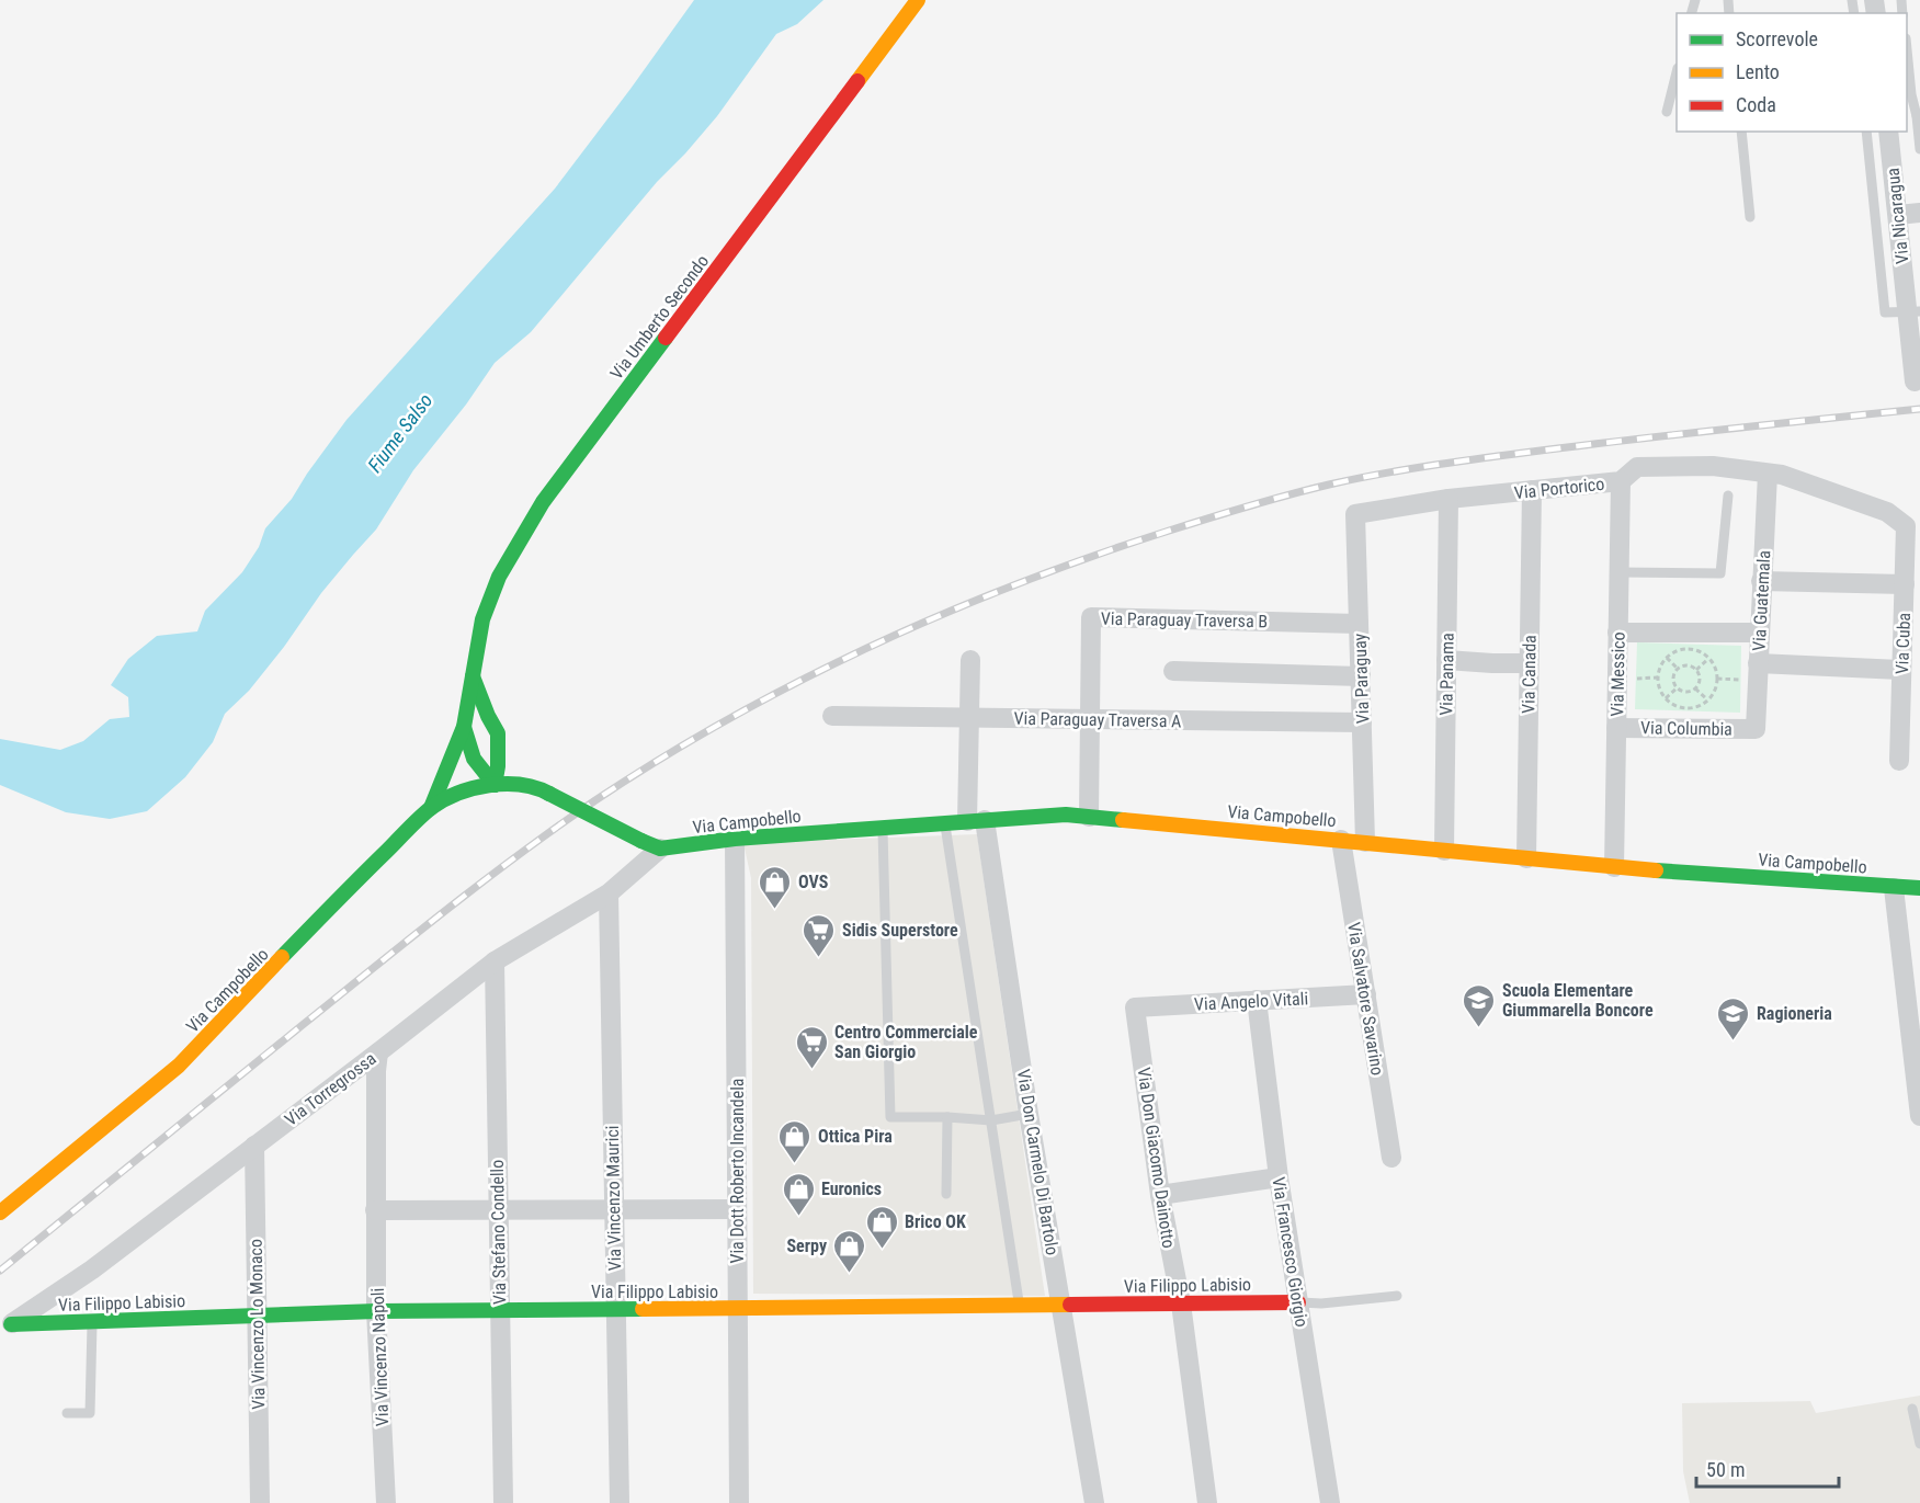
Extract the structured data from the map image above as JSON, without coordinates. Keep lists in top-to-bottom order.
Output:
{
  "streets": {
    "main road": ["Via Umberto Secondo", "Via Campobello", "Via Filippo Labisio"],
    "street": [
      "Via Nicaragua",
      "Via Portorico",
      "Via Guatemala",
      "Via Paraguay Traversa B",
      "Via Cuba",
      "Via Panama",
      "Via Canada",
      "Via Messico",
      "Via Paraguay",
      "Via Paraguay Traversa A",
      "Via Columbia",
      "Via Salvatore Savarino",
      "Via Angelo Vitali",
      "Via Torregrossa",
      "Via Don Giacomo Dainotto",
      "Via Don Carmelo Di Bartolo",
      "Via Dott Roberto Incandela",
      "Via Vincenzo Maurici",
      "Via Stefano Condello",
      "Via Francesco Giorgio",
      "Via Vincenzo Lo Monaco",
      "Via Vincenzo Napoli"
    ]
  },
  "crossings": [
    ["Via Portorico", "Via Guatemala"],
    ["Via Portorico", "Via Cuba"],
    ["Via Portorico", "Via Panama"],
    ["Via Portorico", "Via Canada"],
    ["Via Portorico", "Via Messico"],
    ["Via Portorico", "Via Paraguay"],
    ["Via Guatemala", "Via Columbia"],
    ["Via Paraguay Traversa B", "Via Paraguay"],
    ["Via Paraguay Traversa B", "Via Paraguay Traversa A"],
    ["Via Paraguay Traversa B", "Via Campobello"],
    ["Via Panama", "Via Campobello"],
    ["Via Canada", "Via Campobello"],
    ["Via Messico", "Via Columbia"],
    ["Via Messico", "Via Campobello"],
    ["Via Paraguay", "Via Paraguay Traversa A"],
    ["Via Paraguay", "Via Campobello"],
    ["Via Paraguay Traversa A", "Via Don Carmelo Di Bartolo"],
    ["Via Campobello", "Via Salvatore Savarino"],
    ["Via Campobello", "Via Torregrossa"],
    ["Via Campobello", "Via Don Carmelo Di Bartolo"],
    ["Via Campobello", "Via Dott Roberto Incandela"],
    ["Via Salvatore Savarino", "Via Angelo Vitali"],
    ["Via Angelo Vitali", "Via Don Giacomo Dainotto"],
    ["Via Angelo Vitali", "Via Francesco Giorgio"],
    ["Via Torregrossa", "Via Vincenzo Maurici"],
    ["Via Torregrossa", "Via Stefano Condello"],
    ["Via Torregrossa", "Via Filippo Labisio"],
    ["Via Torregrossa", "Via Vincenzo Lo Monaco"],
    ["Via Torregrossa", "Via Vincenzo Napoli"],
    ["Via Don Giacomo Dainotto", "Via Filippo Labisio"],
    ["Via Don Carmelo Di Bartolo", "Via Filippo Labisio"],
    ["Via Dott Roberto Incandela", "Via Filippo Labisio"],
    ["Via Vincenzo Maurici", "Via Filippo Labisio"],
    ["Via Stefano Condello", "Via Filippo Labisio"],
    ["Via Francesco Giorgio", "Via Filippo Labisio"],
    ["Via Filippo Labisio", "Via Vincenzo Lo Monaco"],
    ["Via Filippo Labisio", "Via Vincenzo Napoli"]
  ],
  "water": ["Fiume Salso"],
  "places": {
    "shop": [
      "OVS",
      "Ottica Pira",
      "Euronics",
      "Brico OK",
      "Serpy"
    ],
    "supermarket": ["Sidis Superstore", "Centro Commerciale San Giorgio"],
    "school or university": ["Scuola Elementare Giummarella Boncore", "Ragioneria"]
  },
  "legend": ["Scorrevole", "Lento", "Coda"],
  "scale_bar": "50 m"
}
